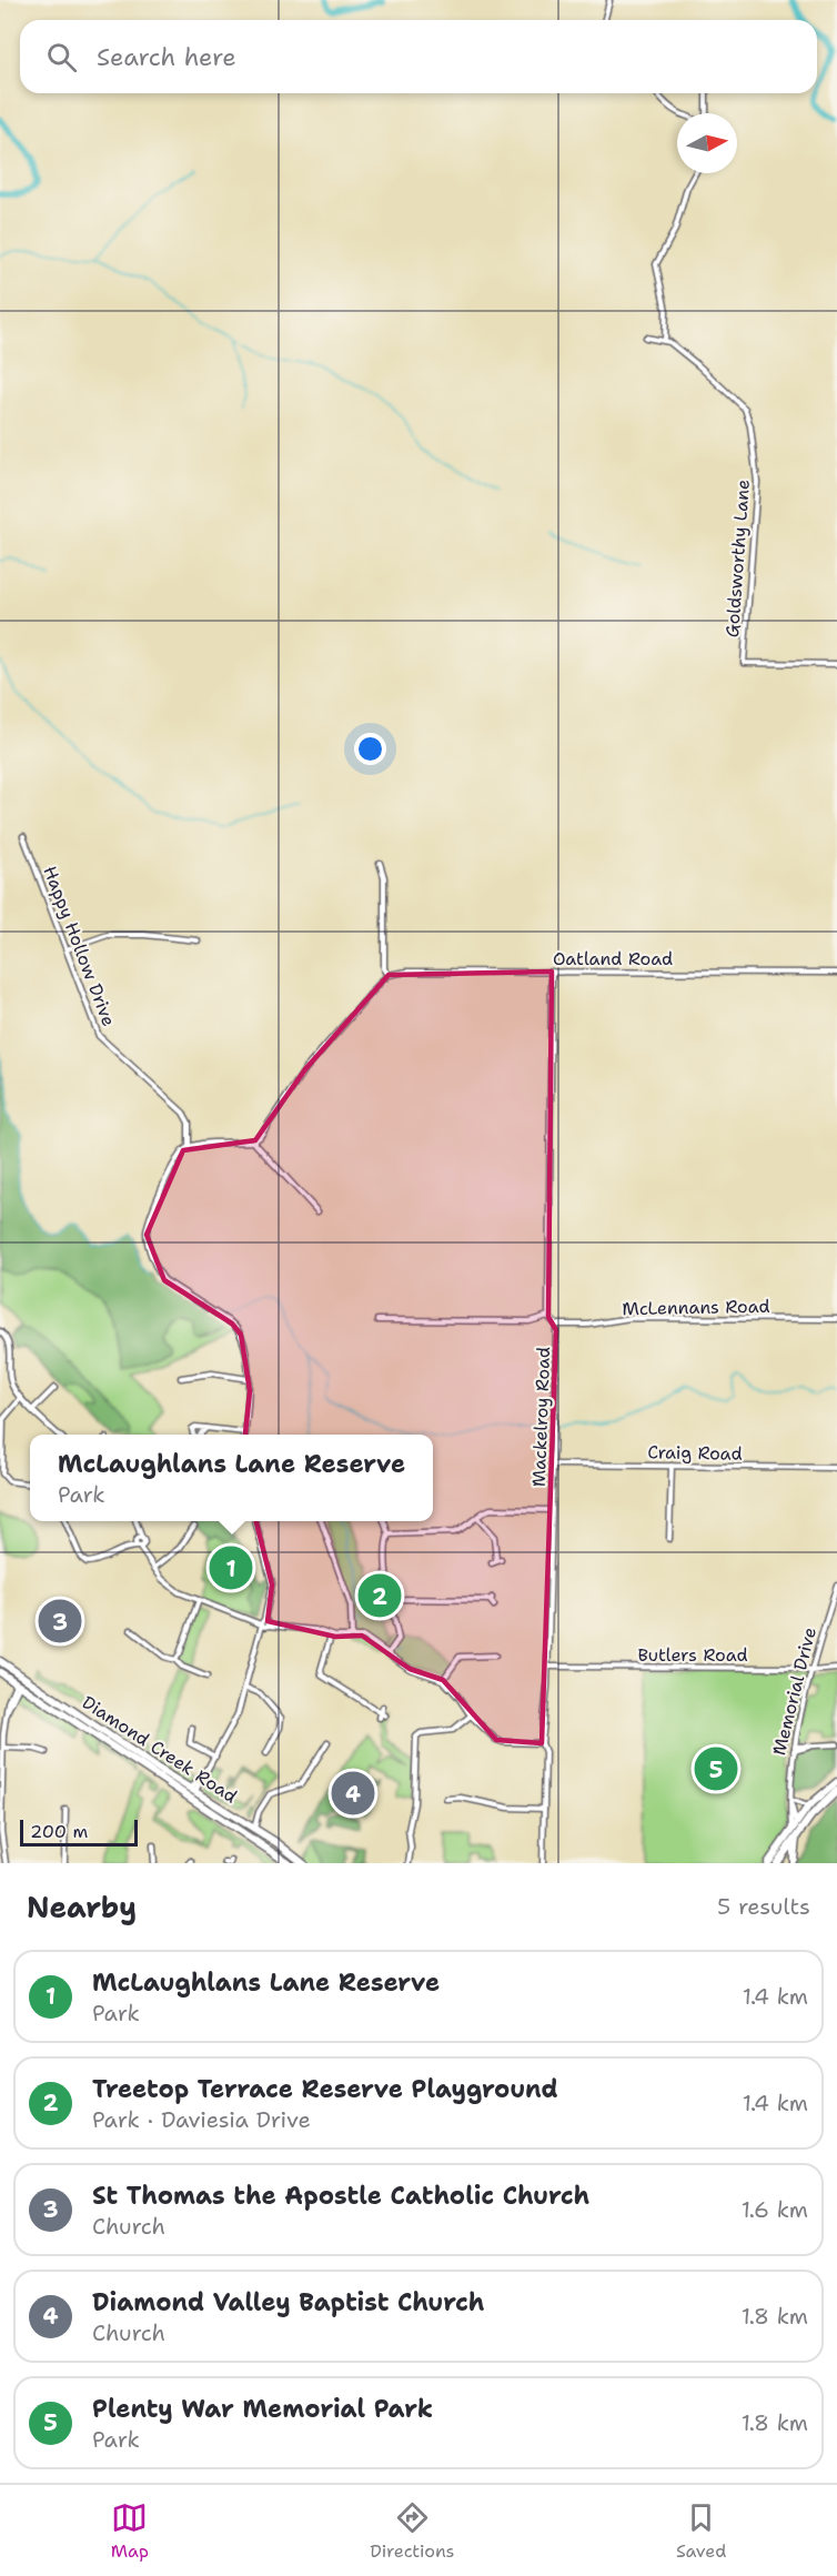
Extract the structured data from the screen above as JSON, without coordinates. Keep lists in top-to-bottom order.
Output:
{
  "streets": {
    "main road": ["Memorial Drive", "Diamond Creek Road"],
    "street": [
      "Goldsworthy Lane",
      "Happy Hollow Drive",
      "Oatland Road",
      "McLennans Road",
      "Mackelroy Road",
      "Craig Road",
      "Butlers Road"
    ]
  },
  "crossings": [
    ["McLennans Road", "Mackelroy Road"],
    ["Mackelroy Road", "Craig Road"],
    ["Mackelroy Road", "Butlers Road"],
    ["Butlers Road", "Memorial Drive"]
  ],
  "scale_bar": "200 m",
  "north": "right",
  "page": {
    "search": "Search here",
    "popup": ["McLaughlans Lane Reserve", "Park"],
    "pins": [
      "1",
      "2",
      "3",
      "5",
      "4"
    ],
    "scale": "200 m",
    "heading": ["Nearby", "5 results"],
    "list": [
      {
        "mark": "1",
        "name": "McLaughlans Lane Reserve",
        "note": "Park",
        "value": "1.4 km"
      },
      {
        "mark": "2",
        "name": "Treetop Terrace Reserve Playground",
        "note": "Park · Daviesia Drive",
        "value": "1.4 km"
      },
      {
        "mark": "3",
        "name": "St Thomas the Apostle Catholic Church",
        "note": "Church",
        "value": "1.6 km"
      },
      {
        "mark": "4",
        "name": "Diamond Valley Baptist Church",
        "note": "Church",
        "value": "1.8 km"
      },
      {
        "mark": "5",
        "name": "Plenty War Memorial Park",
        "note": "Park",
        "value": "1.8 km"
      }
    ],
    "nav": ["Map", "Directions", "Saved"]
  }
}
